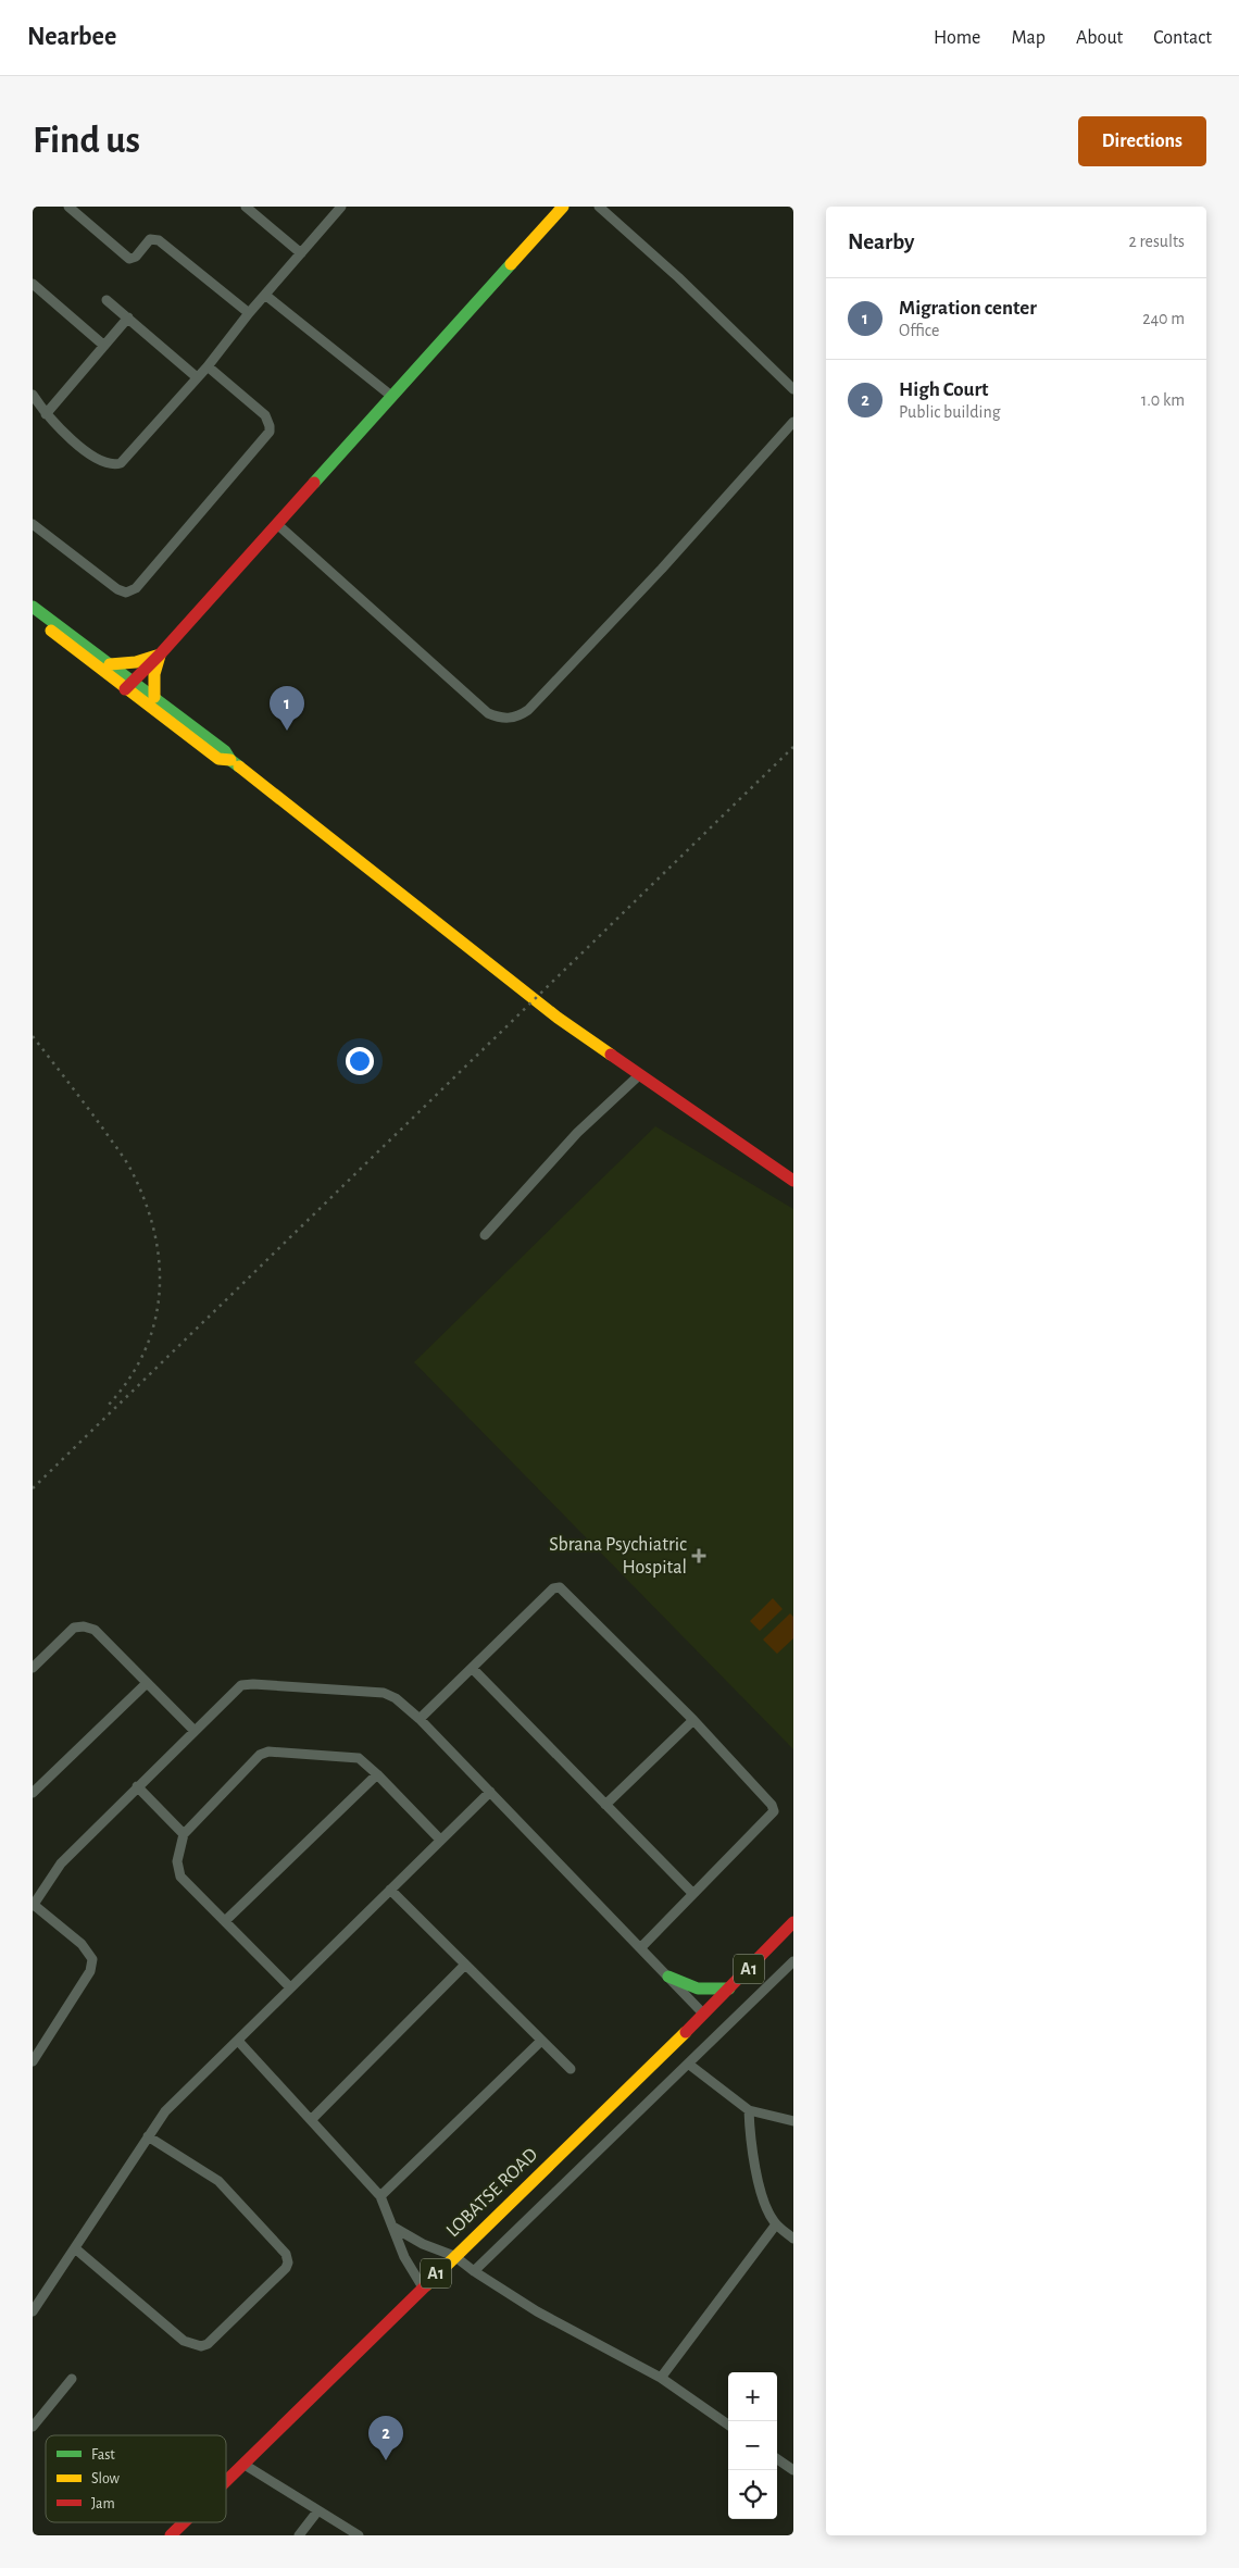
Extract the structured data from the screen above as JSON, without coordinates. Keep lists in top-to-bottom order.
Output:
{
  "streets": {
    "main road": ["A1", "LOBATSE ROAD"]
  },
  "places": {
    "health": ["Sbrana Psychiatric Hospital"]
  },
  "legend": ["Fast", "Slow", "Jam"],
  "page": {
    "header": "Nearbee",
    "nav": [
      "Home",
      "Map",
      "About",
      "Contact"
    ],
    "buttons": "Directions",
    "title": "Find us",
    "heading": ["Nearby", "2 results"],
    "list": [
      {
        "mark": "1",
        "name": "Migration center",
        "note": "Office",
        "value": "240 m"
      },
      {
        "mark": "2",
        "name": "High Court",
        "note": "Public building",
        "value": "1.0 km"
      }
    ],
    "pins": ["1", "2"],
    "map_buttons": ["+", "−"]
  }
}
